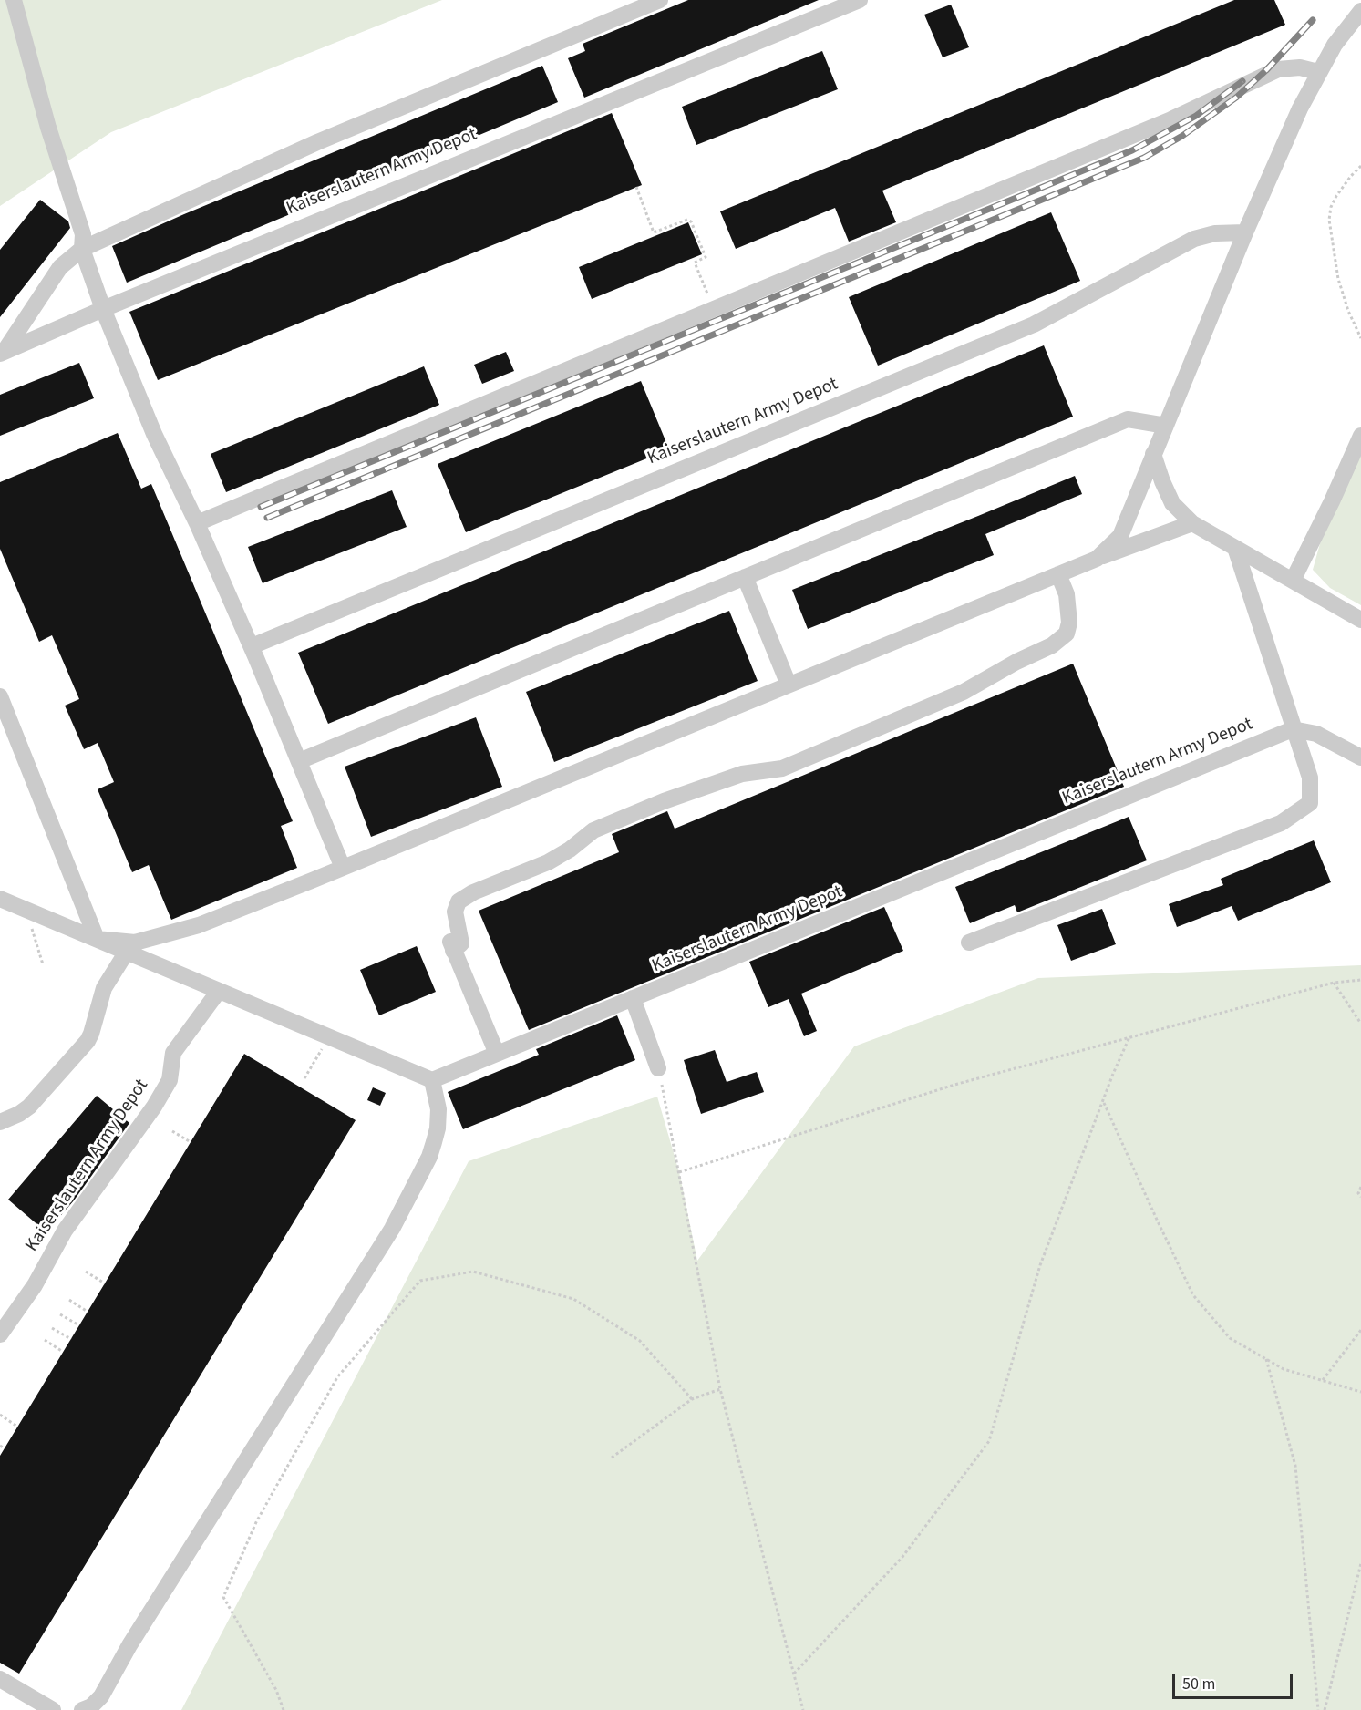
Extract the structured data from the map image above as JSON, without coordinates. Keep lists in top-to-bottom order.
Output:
{
  "streets": {
    "lane": ["Kaiserslautern Army Depot"]
  },
  "scale_bar": "50 m"
}
